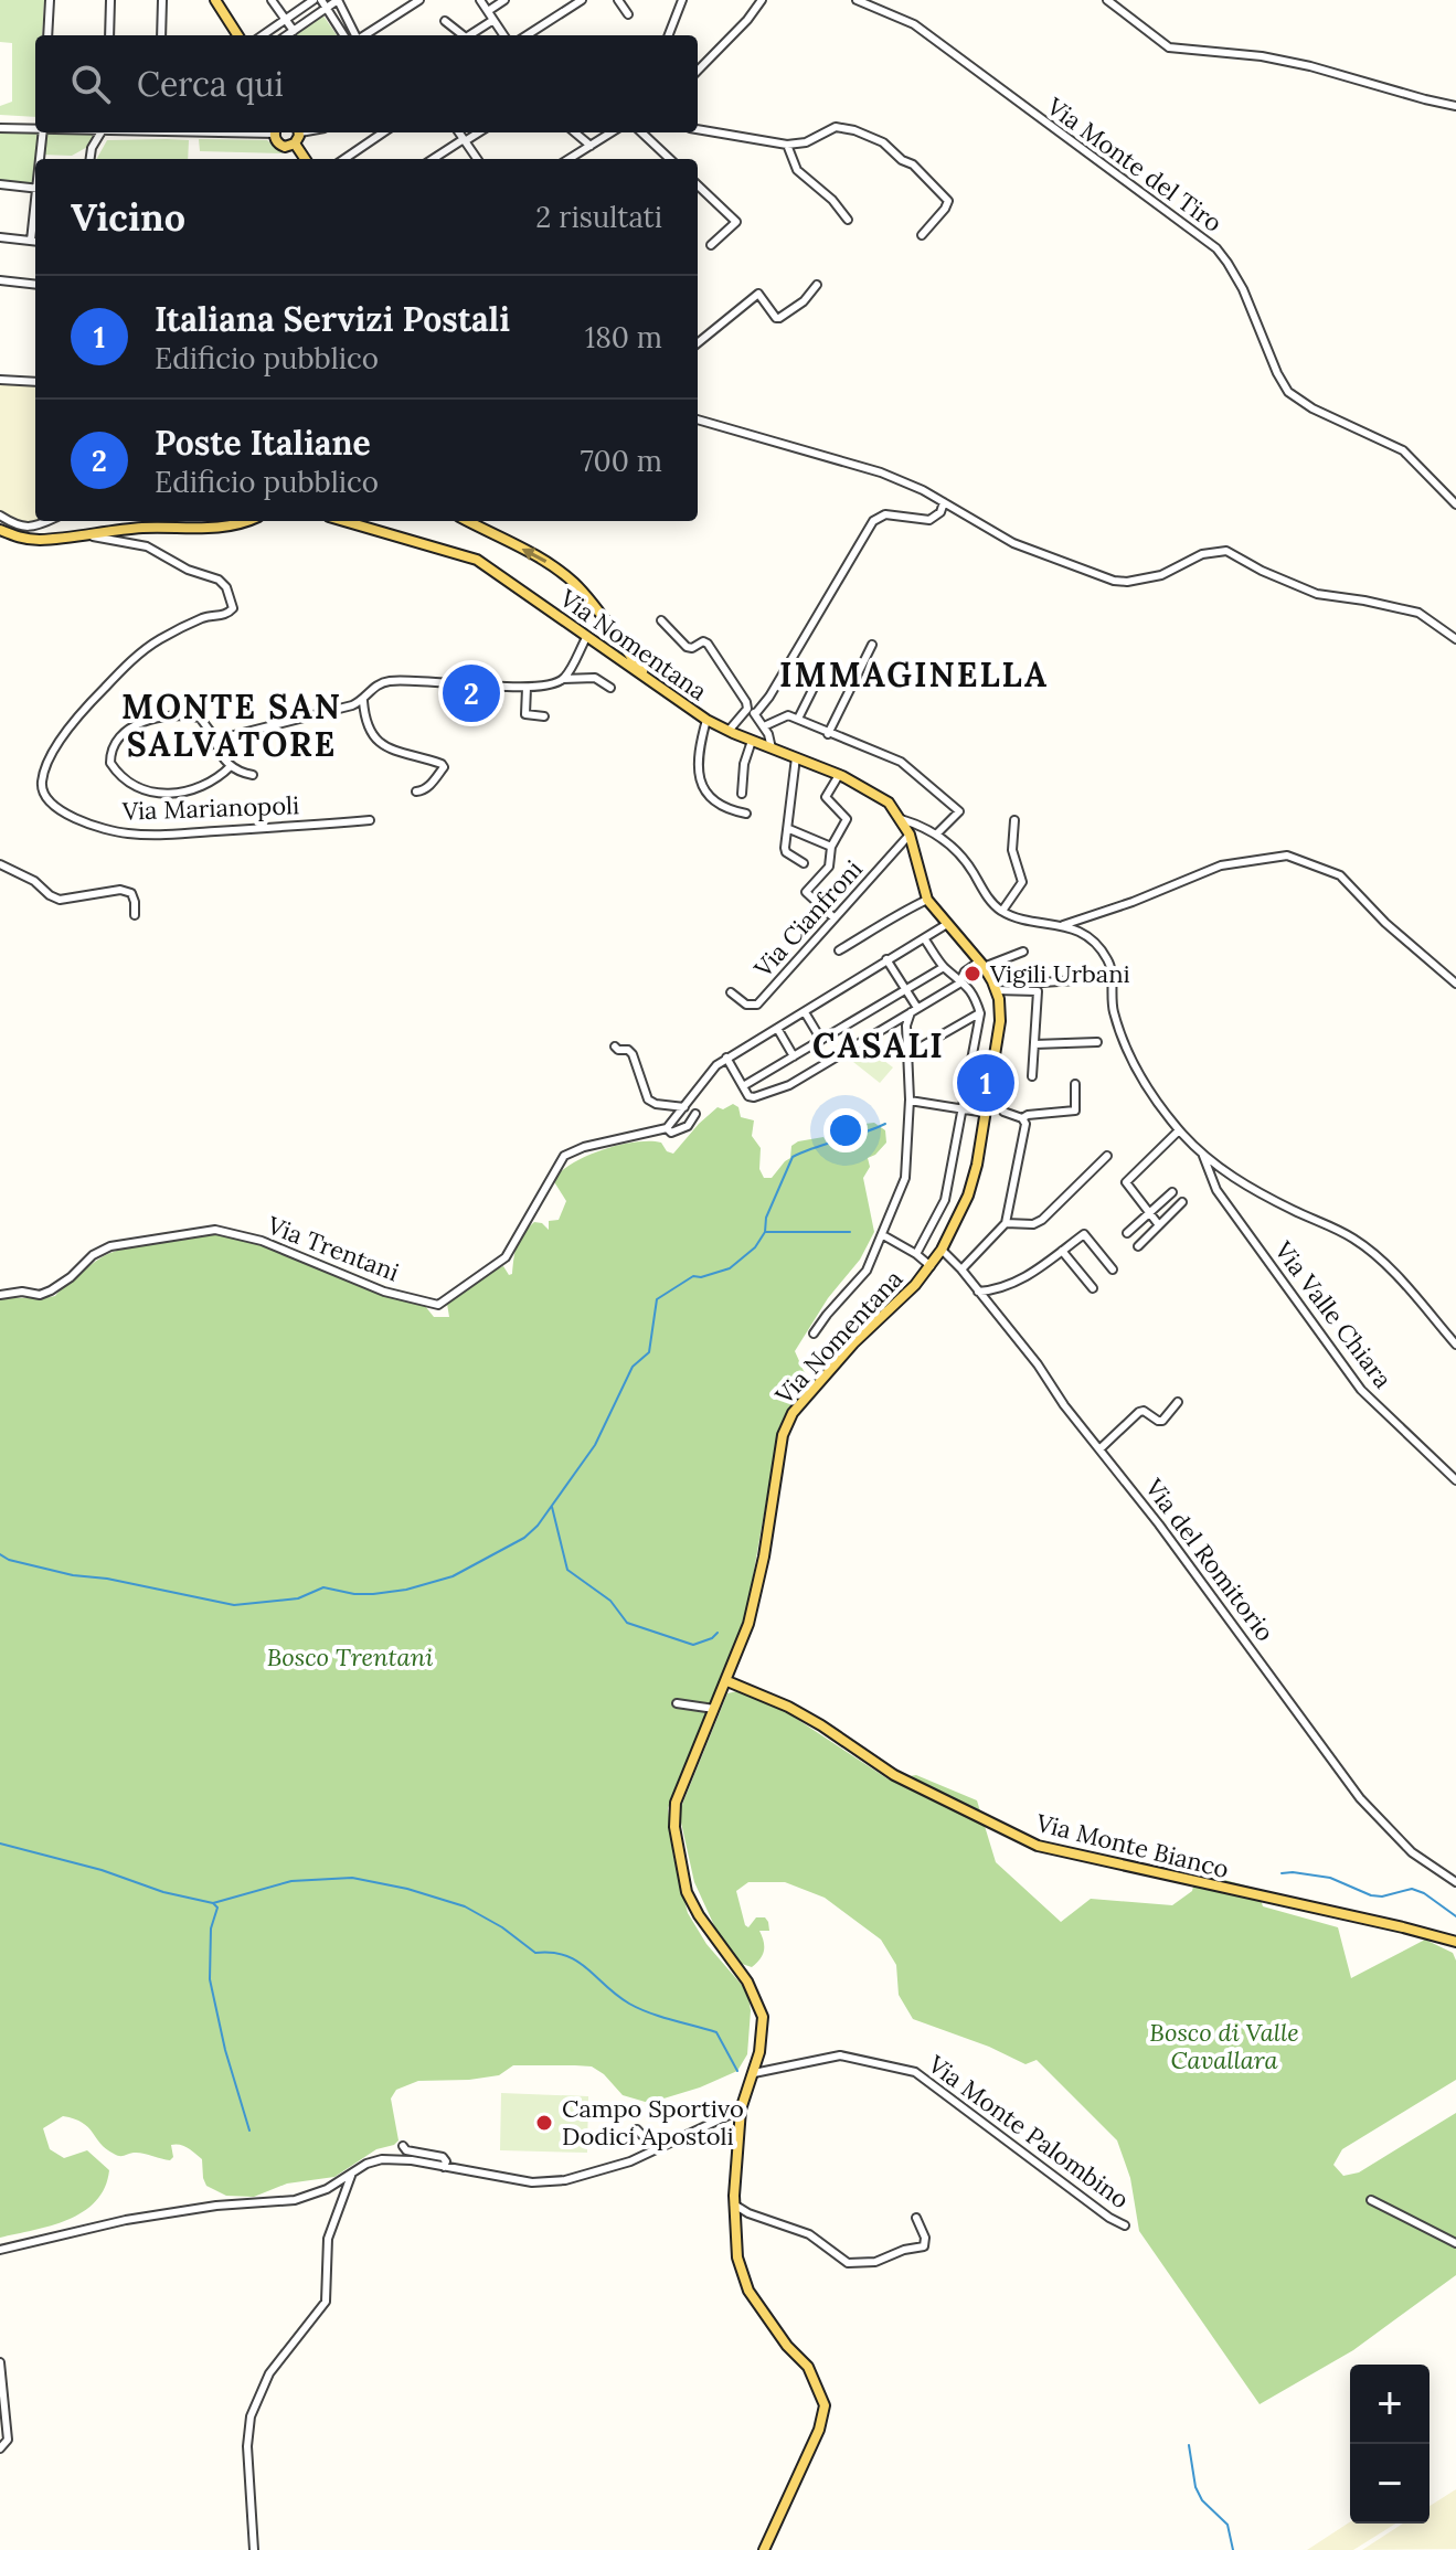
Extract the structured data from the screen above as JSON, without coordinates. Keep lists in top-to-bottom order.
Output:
{
  "streets": {
    "main road": ["Via Nomentana", "Via Monte Bianco"],
    "street": [
      "Via Monte del Tiro",
      "Via Marianopoli",
      "Via Cianfroni",
      "Via Trentani",
      "Via Valle Chiara",
      "Via del Romitorio",
      "Via Monte Palombino"
    ]
  },
  "crossings": [
    ["Via Nomentana", "Via Cianfroni"],
    ["Via Nomentana", "Via del Romitorio"],
    ["Via Nomentana", "Via Monte Bianco"],
    ["Via Nomentana", "Via Monte Palombino"]
  ],
  "districts": ["IMMAGINELLA", "MONTE SAN SALVATORE", "CASALI"],
  "parks": ["Bosco Trentani", "Bosco di Valle Cavallara"],
  "places": ["Vigili Urbani", "Campo Sportivo Dodici Apostoli"],
  "page": {
    "search": "Cerca qui",
    "heading": ["Vicino", "2 risultati"],
    "list": [
      {
        "mark": "1",
        "name": "Italiana Servizi Postali",
        "note": "Edificio pubblico",
        "value": "180 m"
      },
      {
        "mark": "2",
        "name": "Poste Italiane",
        "note": "Edificio pubblico",
        "value": "700 m"
      }
    ],
    "pins": ["2", "1"],
    "map_buttons": ["+", "−"]
  }
}
